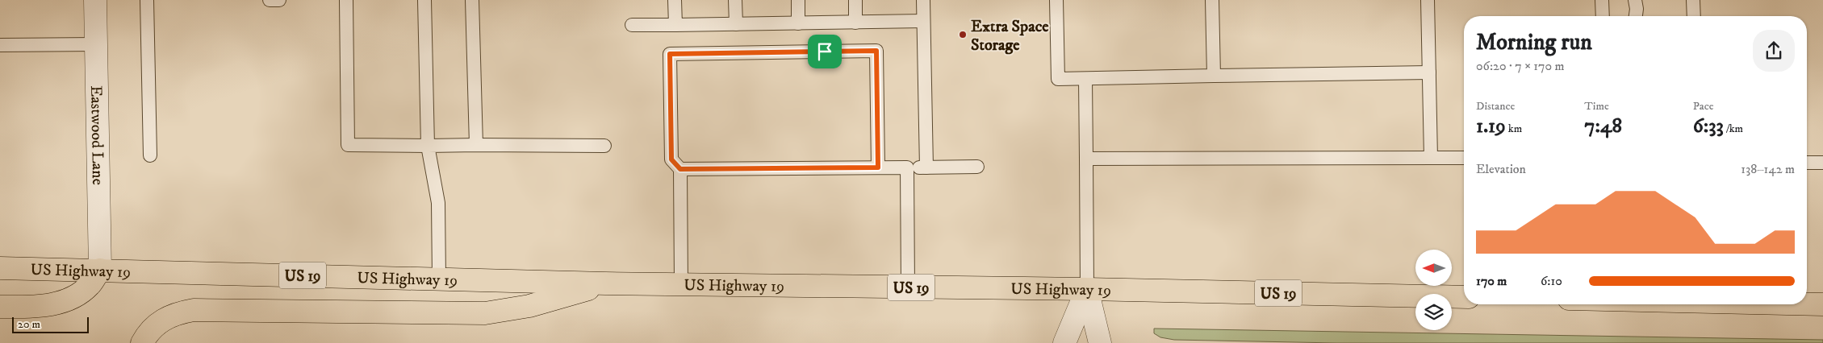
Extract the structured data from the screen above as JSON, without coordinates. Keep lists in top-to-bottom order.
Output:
{
  "streets": {
    "highway": ["US Highway 19", "US 19"],
    "street": ["Eastwood Lane"]
  },
  "crossings": [
    ["Eastwood Lane", "US Highway 19"]
  ],
  "places": ["Extra Space Storage"],
  "scale_bar": "20 m",
  "north": "left",
  "page": {
    "heading": ["Morning run", "06:20 · 7 × 170 m"],
    "stats": [
      ["Distance", "1.19 km"],
      ["Time", "7:48"],
      ["Pace", "6:33 /km"]
    ],
    "chart": ["Elevation", "138–142 m"],
    "list": [
      {
        "name": "170 m",
        "note": "6:10"
      }
    ],
    "scale": "20 m"
  }
}
